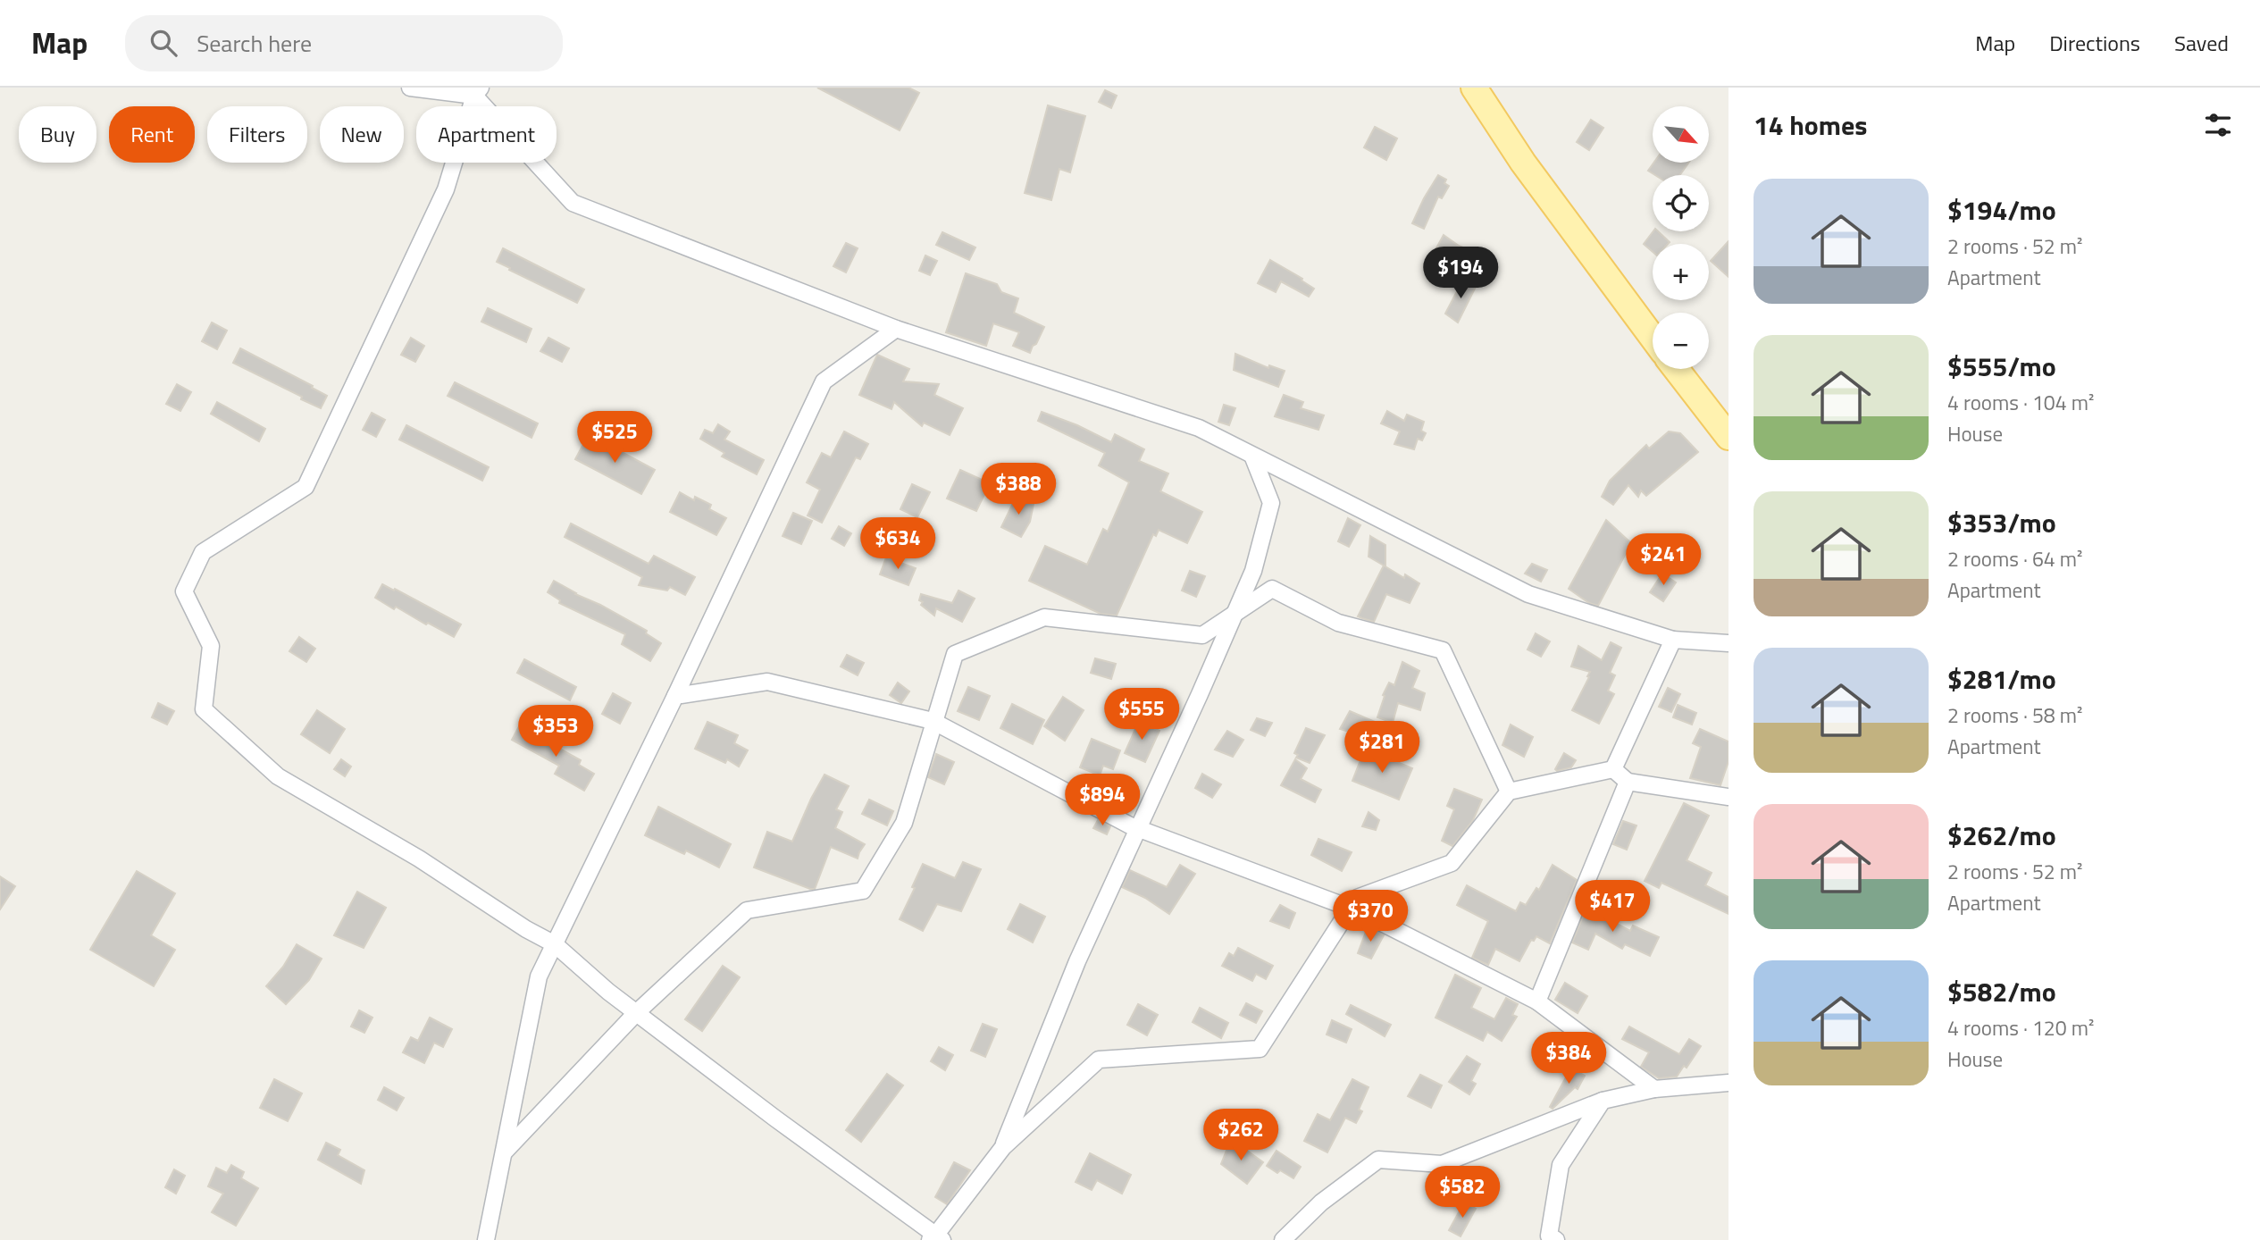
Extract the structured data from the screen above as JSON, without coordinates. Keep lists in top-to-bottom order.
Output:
{
  "north": "bottom right",
  "page": {
    "header": "Map",
    "search": "Search here",
    "nav": ["Map", "Directions", "Saved"],
    "heading": "14 homes",
    "map_buttons": ["+", "−"],
    "chip": [
      "Buy",
      "Rent",
      "Filters",
      "New",
      "Apartment"
    ],
    "list": [
      {
        "name": "$194/mo",
        "note": "2 rooms · 52 m² · Apartment"
      },
      {
        "name": "$555/mo",
        "note": "4 rooms · 104 m² · House"
      },
      {
        "name": "$353/mo",
        "note": "2 rooms · 64 m² · Apartment"
      },
      {
        "name": "$281/mo",
        "note": "2 rooms · 58 m² · Apartment"
      },
      {
        "name": "$262/mo",
        "note": "2 rooms · 52 m² · Apartment"
      },
      {
        "name": "$582/mo",
        "note": "4 rooms · 120 m² · House"
      }
    ],
    "price": [
      "$194",
      "$525",
      "$388",
      "$634",
      "$241",
      "$555",
      "$353",
      "$281",
      "$894",
      "$417",
      "$370",
      "$384",
      "$262",
      "$582"
    ]
  }
}
